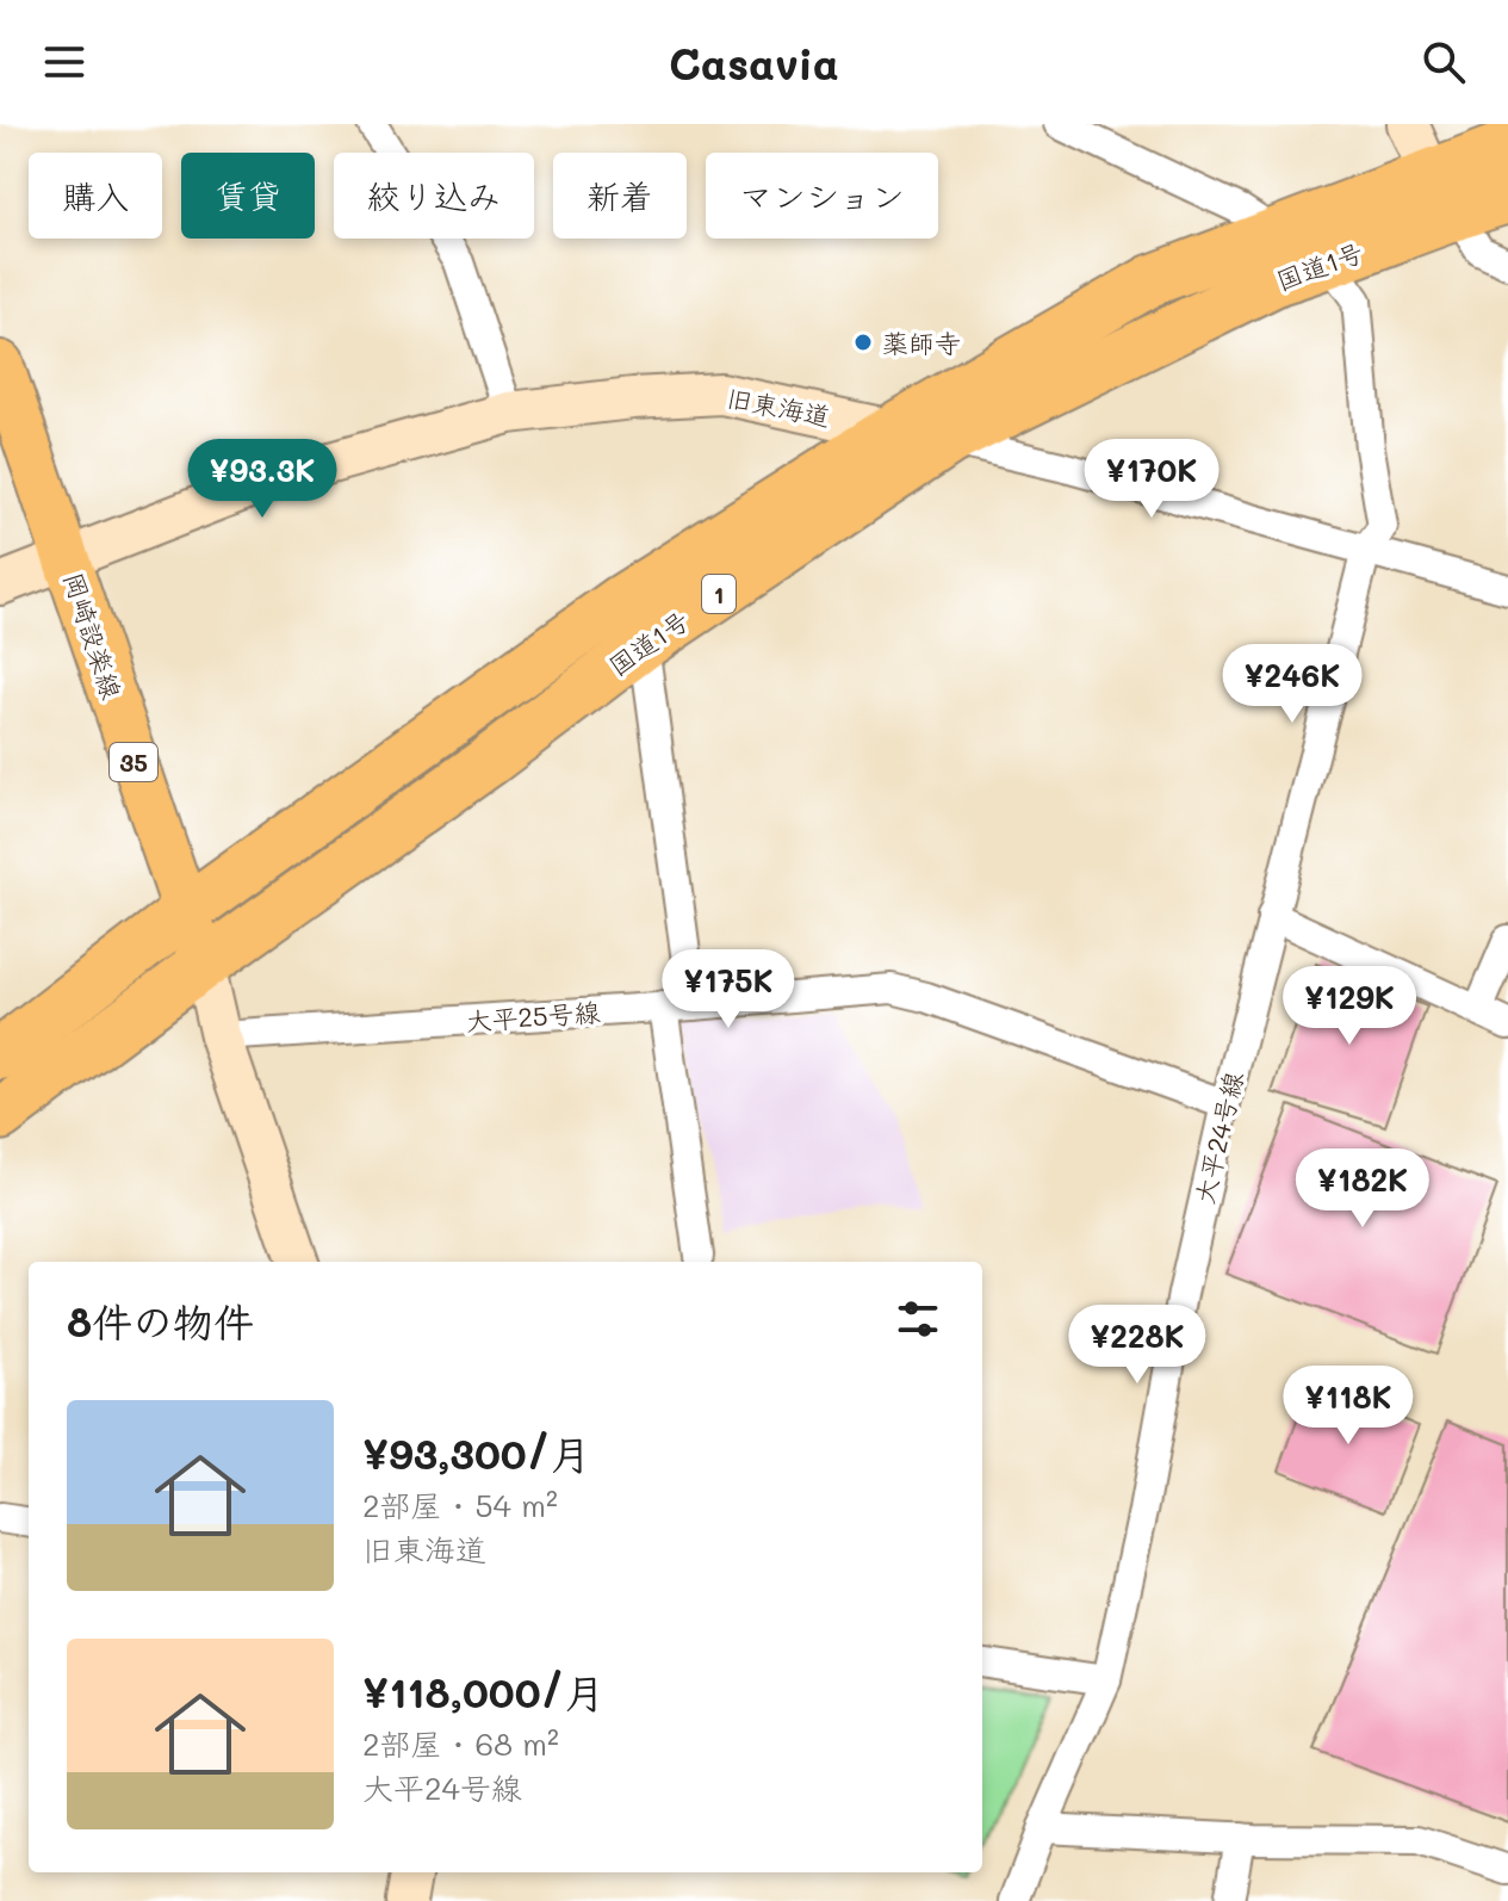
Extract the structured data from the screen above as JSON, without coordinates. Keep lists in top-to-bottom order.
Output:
{
  "streets": {
    "highway": ["国道1号", "1"],
    "main road": ["岡崎設楽線", "35"],
    "street": ["旧東海道", "大平25号線", "大平24号線"]
  },
  "crossings": [
    ["国道1号", "旧東海道"],
    ["国道1号", "岡崎設楽線"],
    ["国道1号", "大平24号線"],
    ["旧東海道", "岡崎設楽線"],
    ["旧東海道", "大平24号線"],
    ["大平25号線", "大平24号線"]
  ],
  "places": ["薬師寺"],
  "page": {
    "header": "Casavia",
    "chip": [
      "購入",
      "賃貸",
      "絞り込み",
      "新着",
      "マンション"
    ],
    "price": [
      "¥93.3K",
      "¥170K",
      "¥246K",
      "¥175K",
      "¥129K",
      "¥182K",
      "¥228K",
      "¥118K"
    ],
    "heading": "8件の物件",
    "list": [
      {
        "name": "¥93,300/月",
        "note": "2部屋 · 54 m² · 旧東海道"
      },
      {
        "name": "¥118,000/月",
        "note": "2部屋 · 68 m² · 大平24号線"
      }
    ]
  }
}
